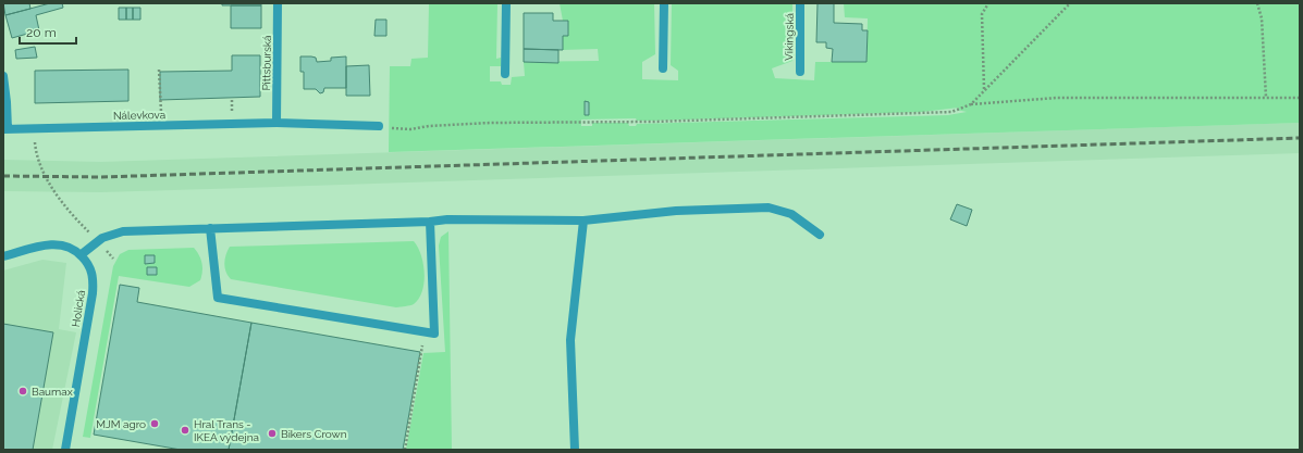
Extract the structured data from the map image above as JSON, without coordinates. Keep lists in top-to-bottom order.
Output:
{
  "streets": {
    "street": [
      "Vikingská",
      "Pittsburská",
      "Nálevkova",
      "Holická"
    ]
  },
  "crossings": [
    ["Pittsburská", "Nálevkova"]
  ],
  "places": [
    "Baumax",
    "MJM agro",
    "Hral Trans - IKEA výdejna",
    "Bikers Crown"
  ],
  "scale_bar": "20 m"
}
